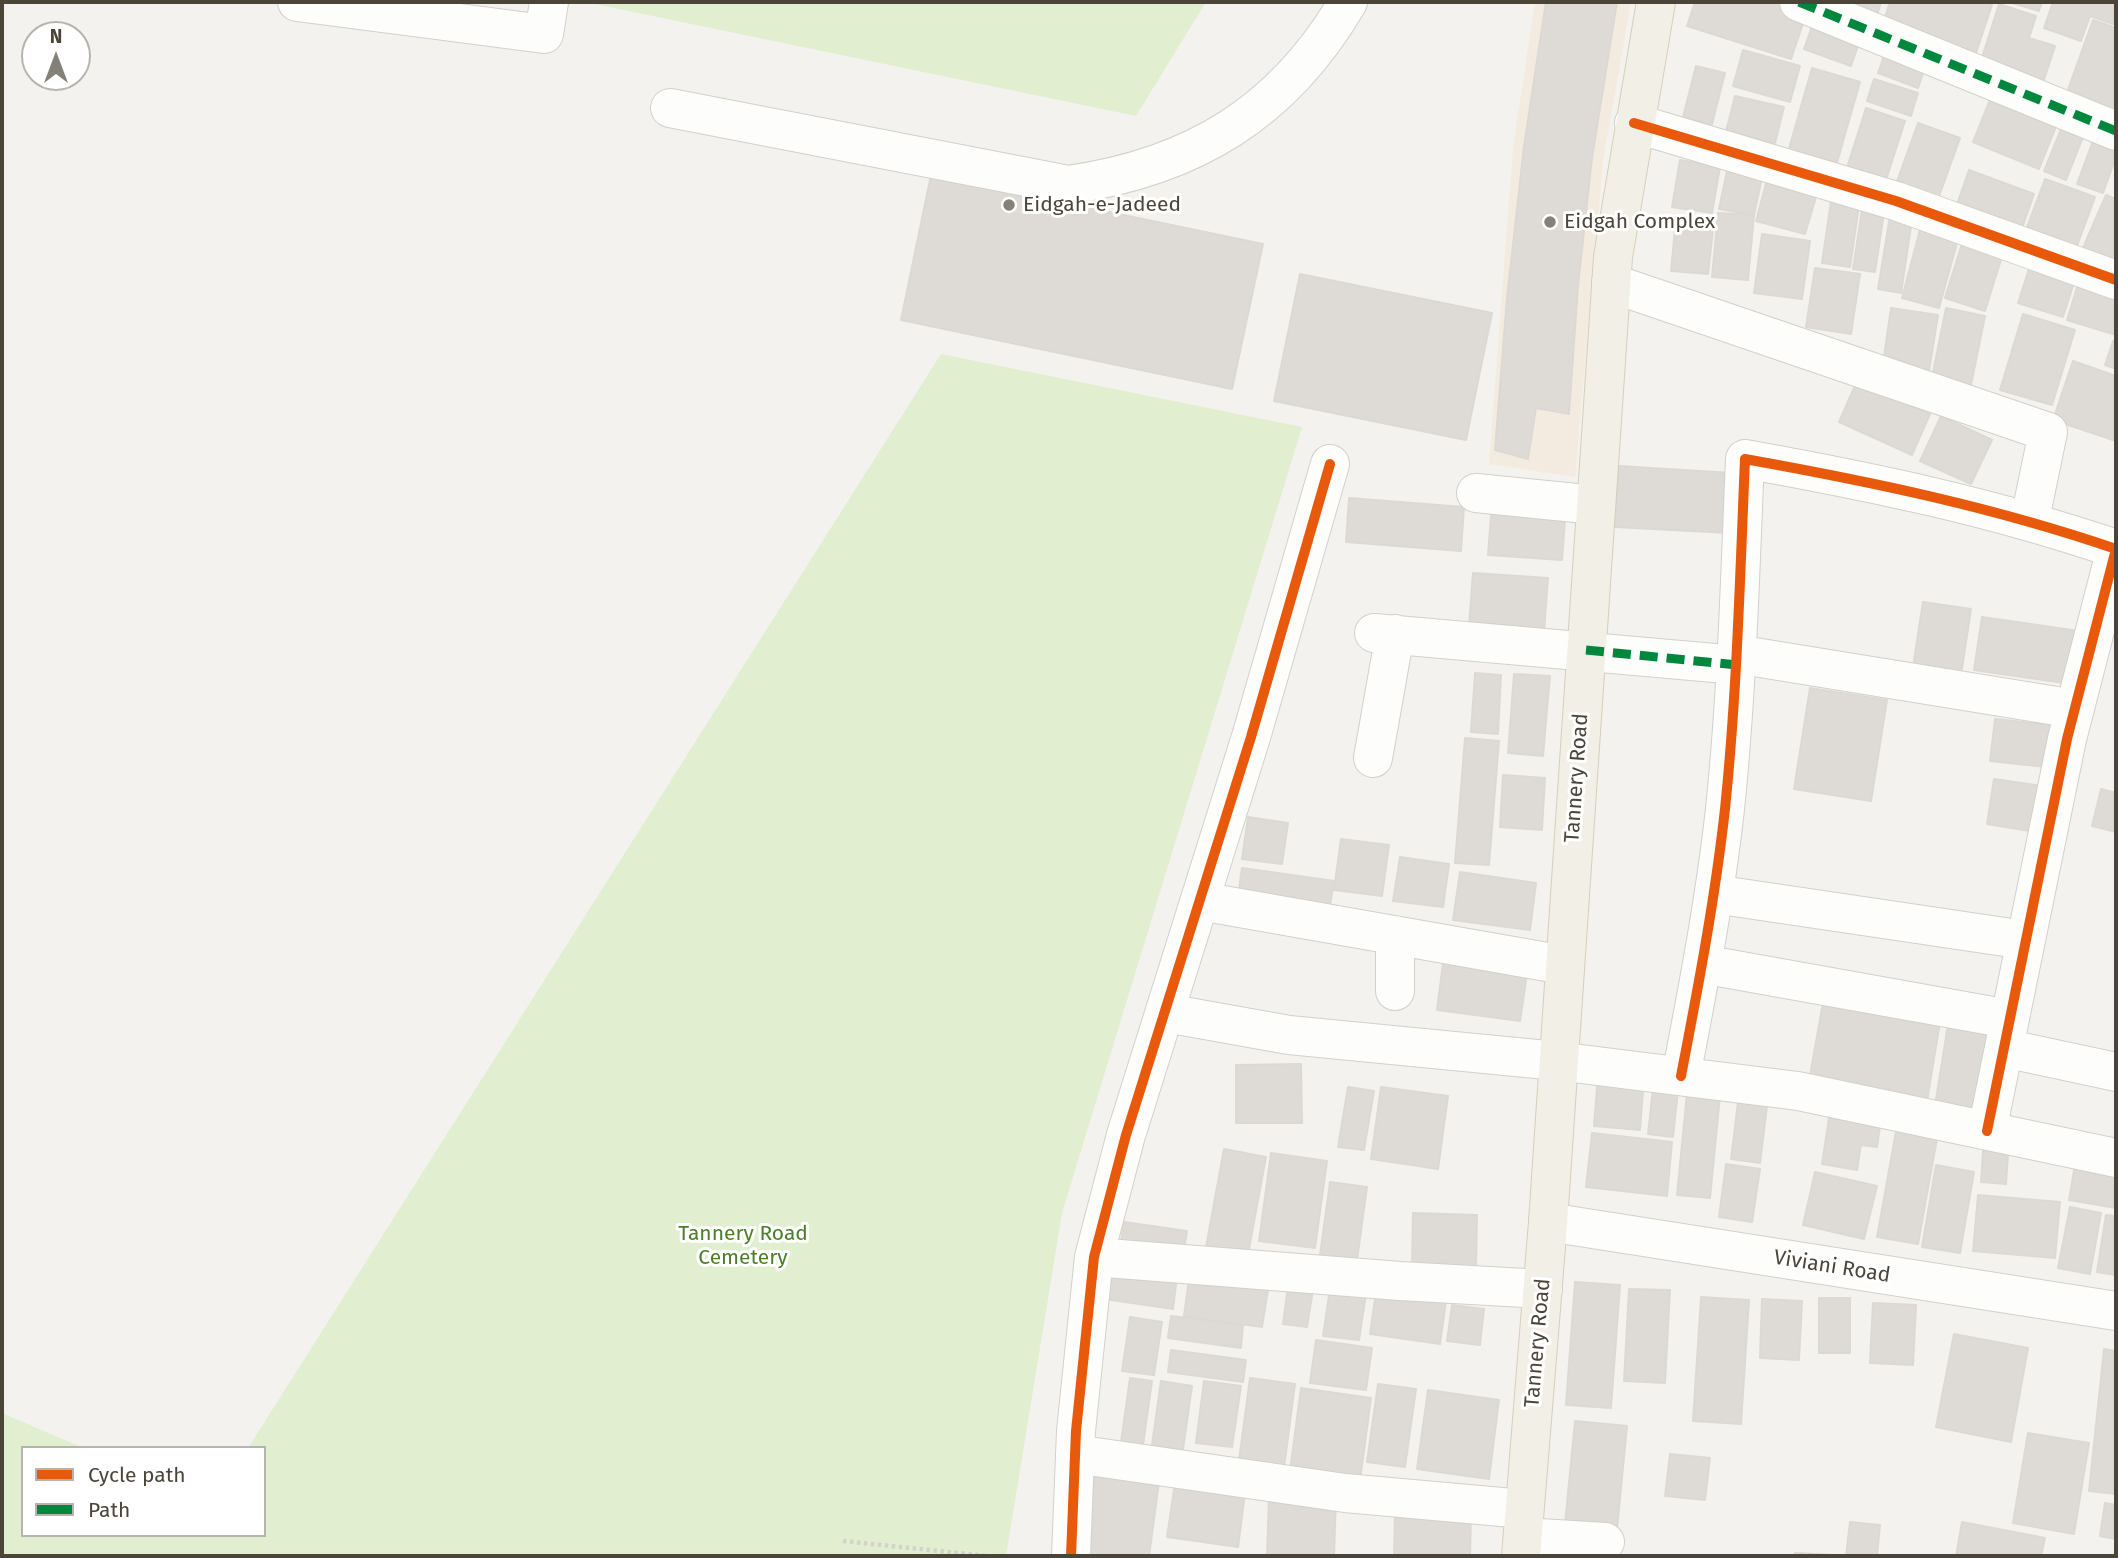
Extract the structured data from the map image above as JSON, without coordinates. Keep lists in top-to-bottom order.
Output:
{
  "streets": {
    "main road": ["Tannery Road"],
    "street": ["Viviani Road"]
  },
  "crossings": [
    ["Tannery Road", "Viviani Road"]
  ],
  "parks": ["Tannery Road Cemetery"],
  "places": ["Eidgah-e-Jadeed", "Eidgah Complex"],
  "legend": ["Cycle path", "Path"],
  "north": "top"
}
